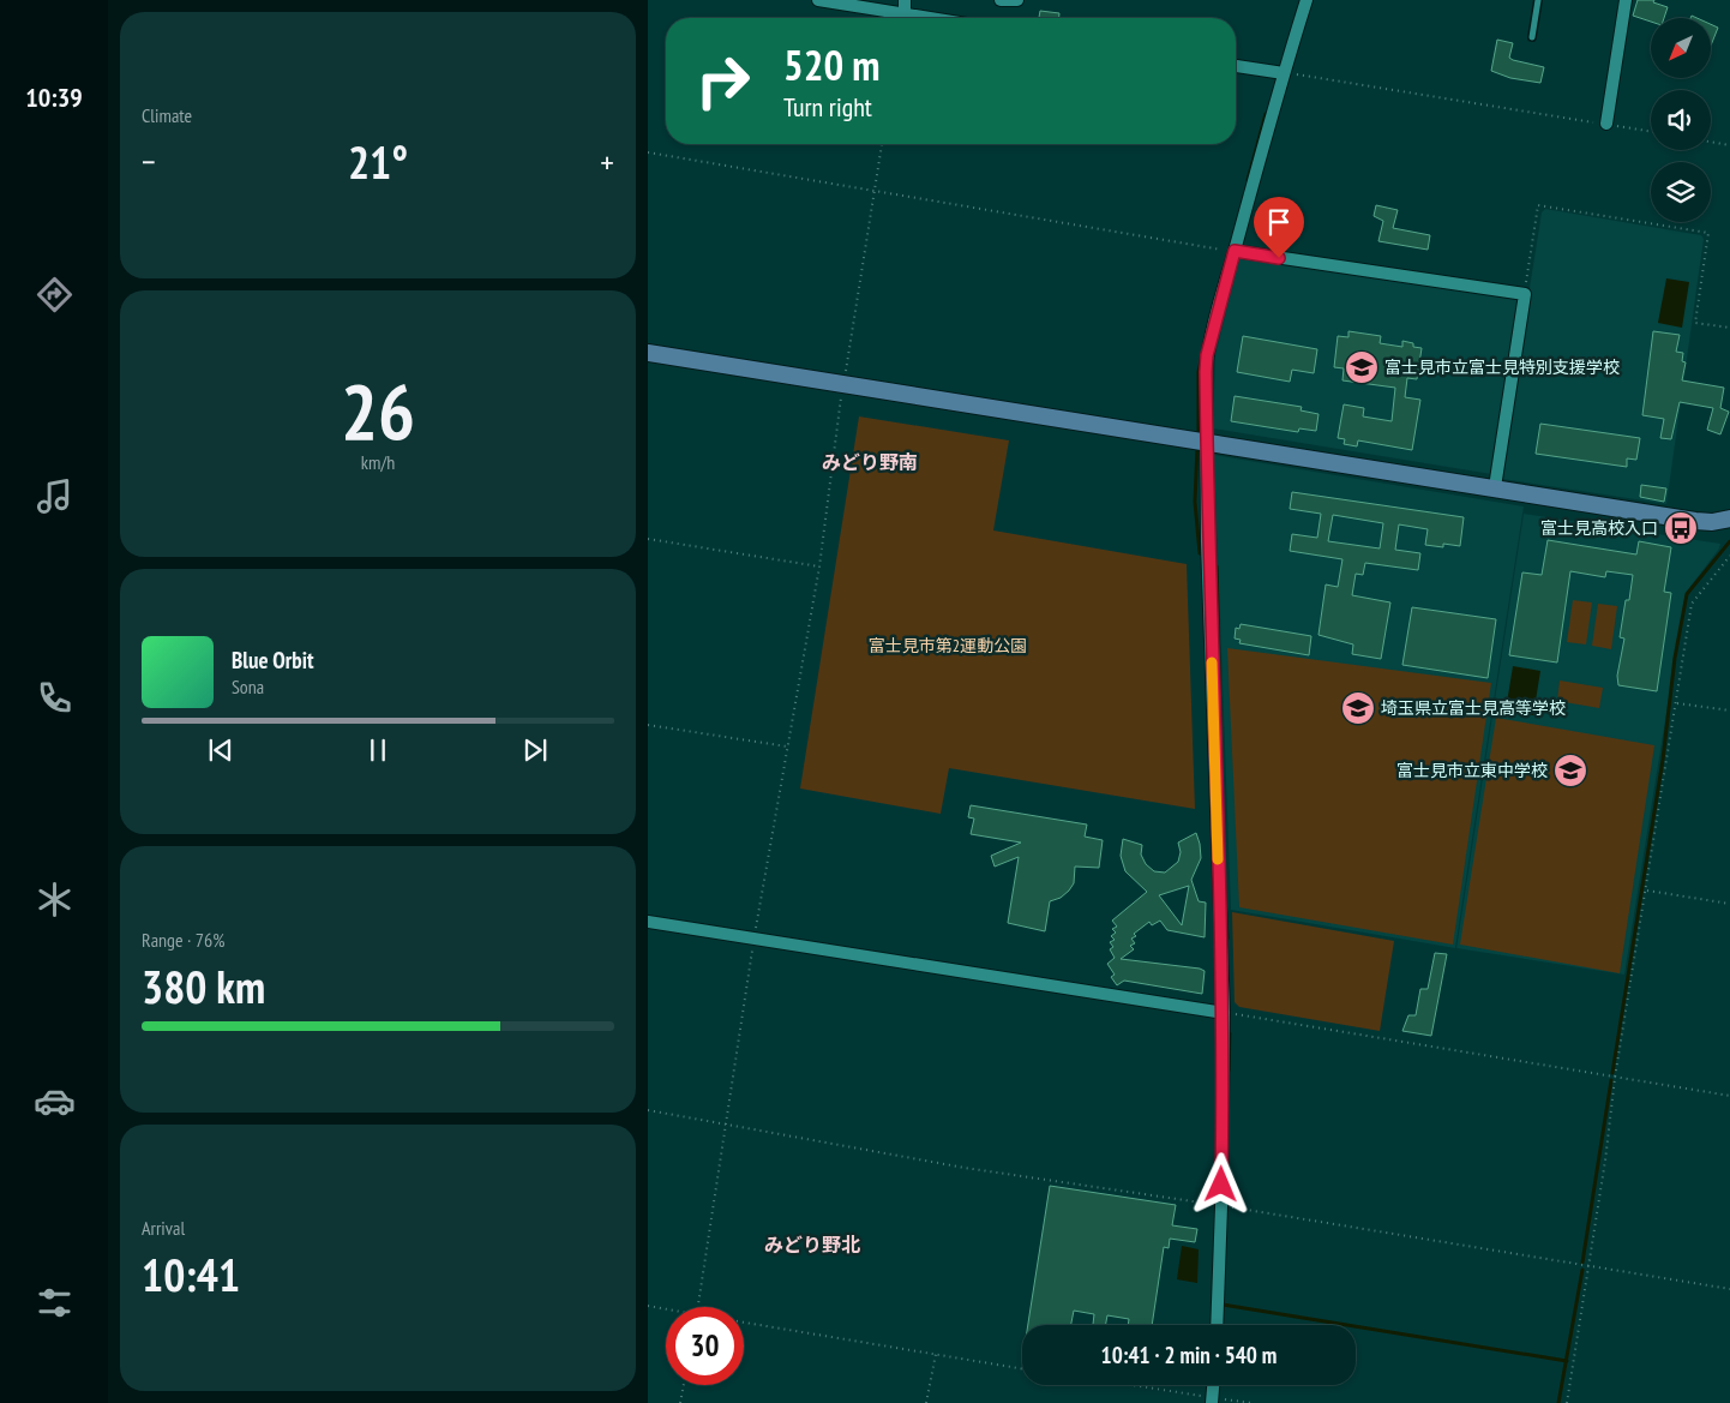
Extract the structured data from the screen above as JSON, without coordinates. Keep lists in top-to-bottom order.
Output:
{
  "districts": ["みどり野南", "みどり野北"],
  "parks": ["富士見市第2運動公園"],
  "places": {
    "school or university": ["富士見市立富士見特別支援学校", "埼玉県立富士見高等学校", "富士見市立東中学校"],
    "bus stop": ["富士見高校入口"]
  },
  "north": "bottom left",
  "page": {
    "tabs": "10:39",
    "tile": [
      "Climate",
      ["26", "km/h"],
      ["Range · 76%", "380 km"],
      ["Arrival", "10:41"]
    ],
    "turn": ["520 m", "Turn right"],
    "heat": ["−", "21°", "+"],
    "song": ["Blue Orbit", "Sona"],
    "limit": "30",
    "trip": "10:41 · 2 min · 540 m"
  }
}
